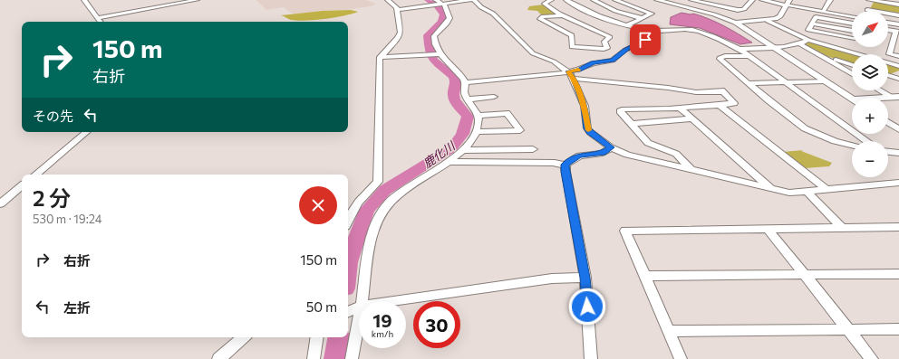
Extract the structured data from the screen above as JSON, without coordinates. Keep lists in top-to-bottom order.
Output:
{
  "water": ["鹿化川"],
  "north": "top right",
  "page": {
    "map_buttons": ["+", "−"],
    "turn": ["150 m", "右折"],
    "then": "その先",
    "heading": ["2 分", "530 m · 19:24"],
    "list": [
      {
        "name": "右折",
        "value": "150 m"
      },
      {
        "name": "左折",
        "value": "50 m"
      }
    ],
    "speed": "19 km/h",
    "limit": "30"
  }
}
